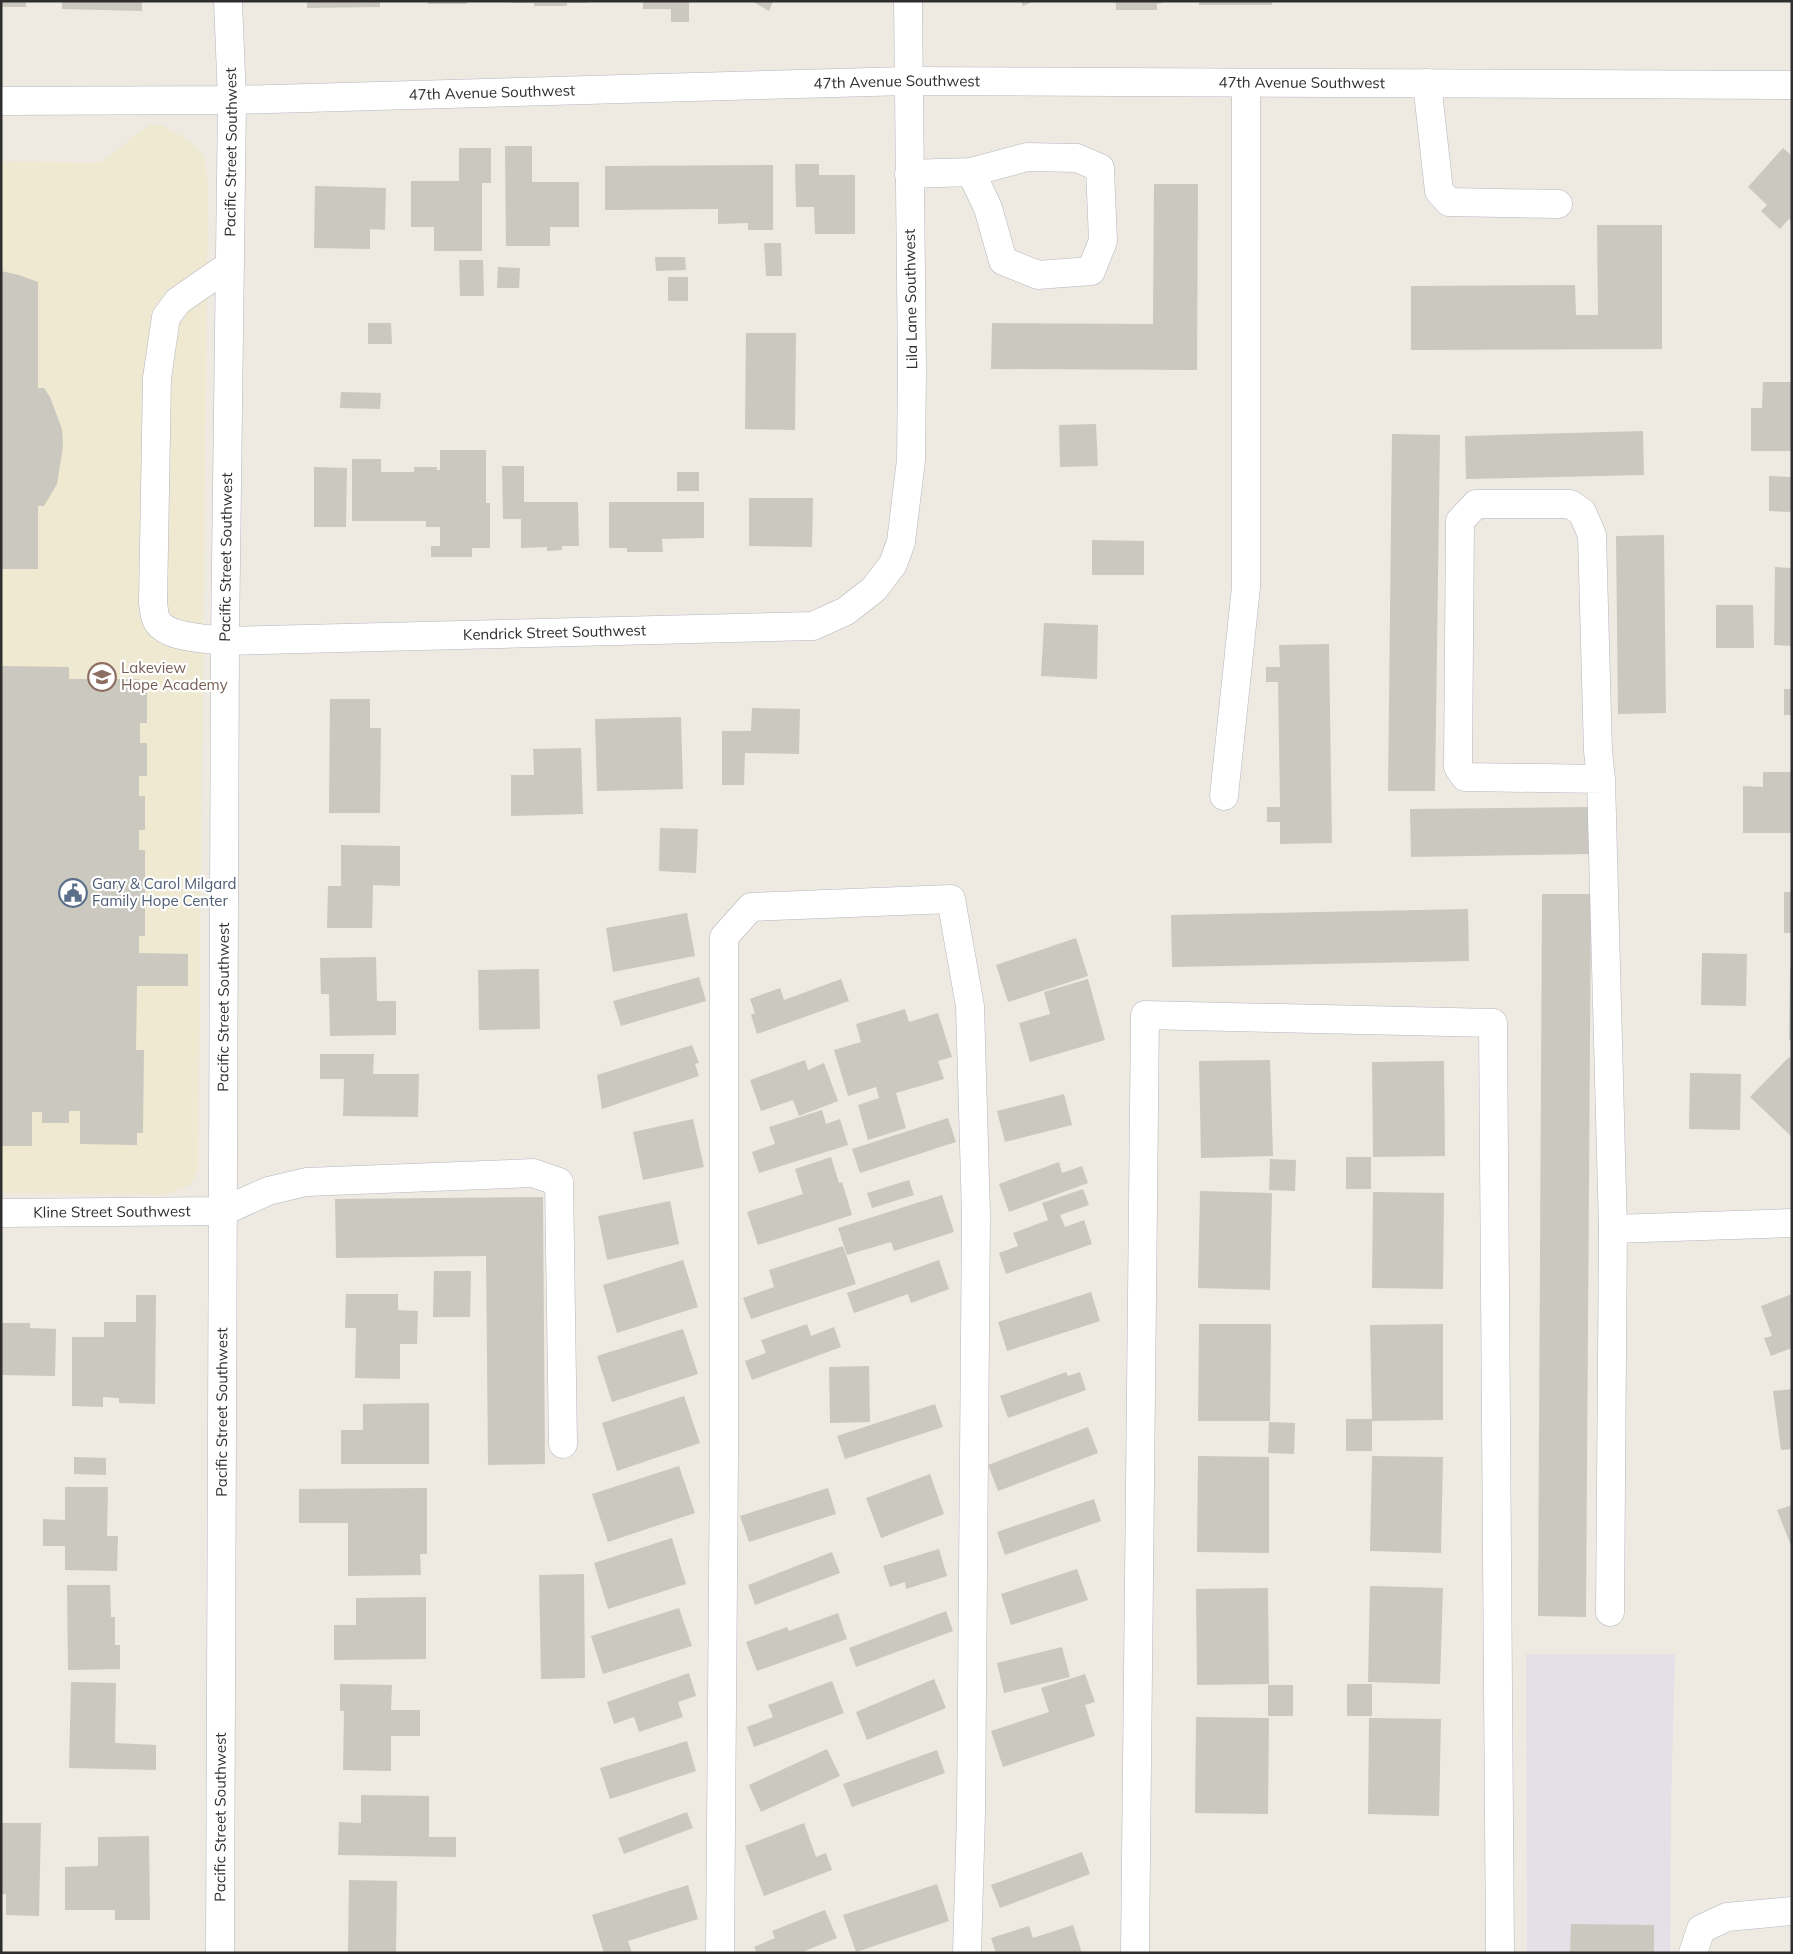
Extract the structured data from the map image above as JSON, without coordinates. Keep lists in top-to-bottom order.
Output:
{
  "streets": {
    "street": [
      "47th Avenue Southwest",
      "Pacific Street Southwest",
      "Lila Lane Southwest",
      "Kendrick Street Southwest",
      "Kline Street Southwest"
    ]
  },
  "crossings": [
    ["47th Avenue Southwest", "Pacific Street Southwest"],
    ["47th Avenue Southwest", "Lila Lane Southwest"],
    ["Pacific Street Southwest", "Kendrick Street Southwest"],
    ["Pacific Street Southwest", "Kline Street Southwest"],
    ["Lila Lane Southwest", "Kendrick Street Southwest"]
  ],
  "places": {
    "school or university": ["Lakeview Hope Academy"],
    "public building": ["Gary & Carol Milgard Family Hope Center"]
  }
}
